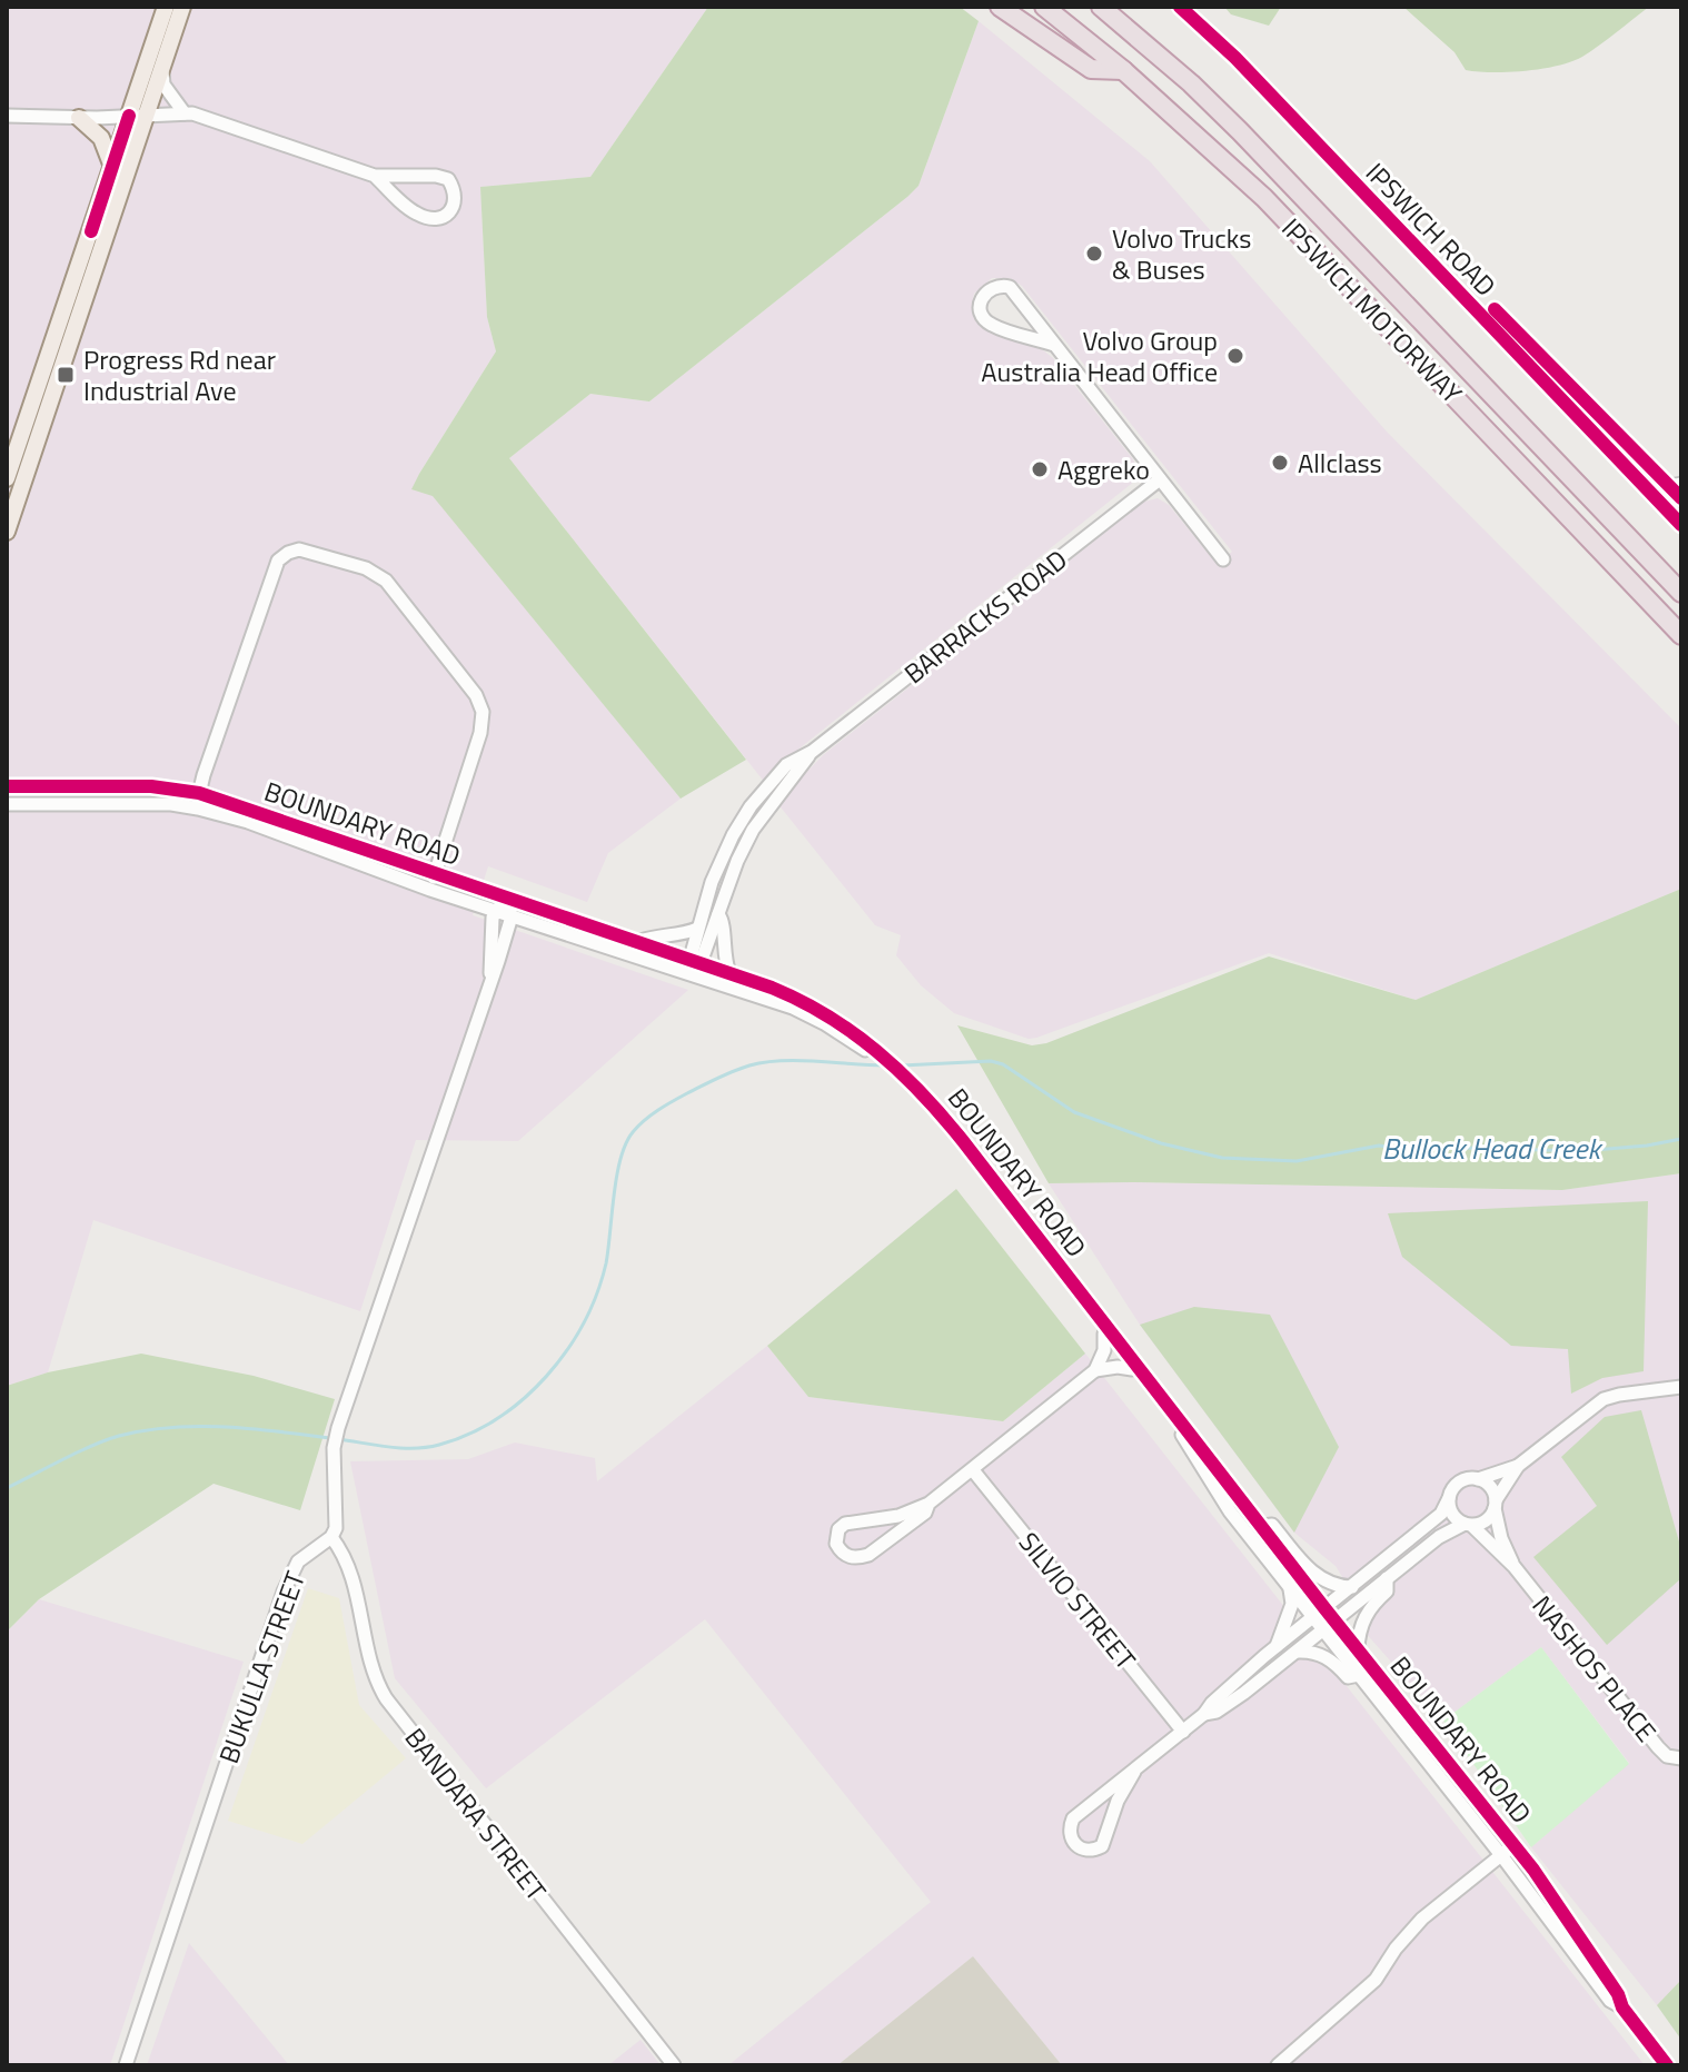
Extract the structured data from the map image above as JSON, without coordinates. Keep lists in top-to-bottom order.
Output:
{
  "streets": {
    "highway": ["IPSWICH MOTORWAY"],
    "street": [
      "IPSWICH ROAD",
      "BARRACKS ROAD",
      "BOUNDARY ROAD",
      "SILVIO STREET",
      "BUKULLA STREET",
      "NASHOS PLACE",
      "BANDARA STREET"
    ]
  },
  "crossings": [
    ["BARRACKS ROAD", "BOUNDARY ROAD"],
    ["BUKULLA STREET", "BANDARA STREET"]
  ],
  "water": ["Bullock Head Creek"],
  "places": {
    "other": [
      "Volvo Trucks & Buses",
      "Volvo Group Australia Head Office",
      "Allclass",
      "Aggreko"
    ],
    "transit": ["Progress Rd near Industrial Ave"]
  }
}
